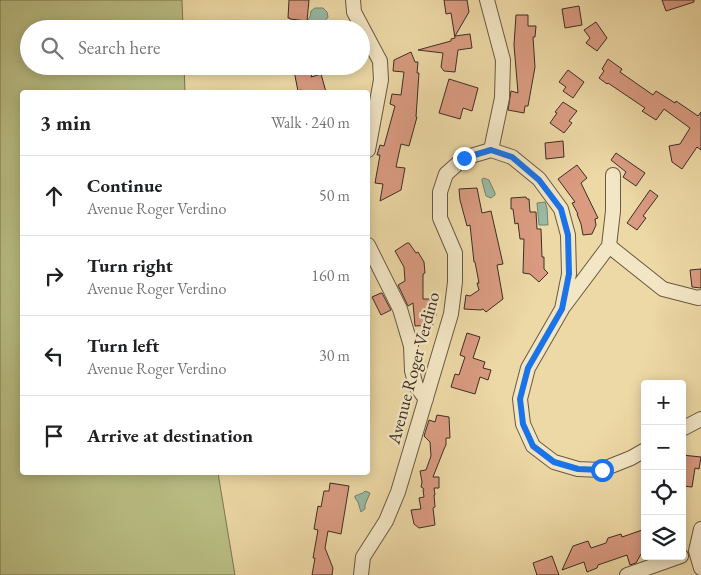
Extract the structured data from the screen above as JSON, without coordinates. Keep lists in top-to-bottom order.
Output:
{
  "streets": {
    "street": ["Avenue Roger Verdino"]
  },
  "page": {
    "search": "Search here",
    "heading": ["3 min", "Walk · 240 m"],
    "list": [
      ["Continue", "Avenue Roger Verdino", "50 m"],
      ["Turn right", "Avenue Roger Verdino", "160 m"],
      ["Turn left", "Avenue Roger Verdino", "30 m"],
      "Arrive at destination"
    ],
    "map_buttons": ["+", "−"]
  }
}
